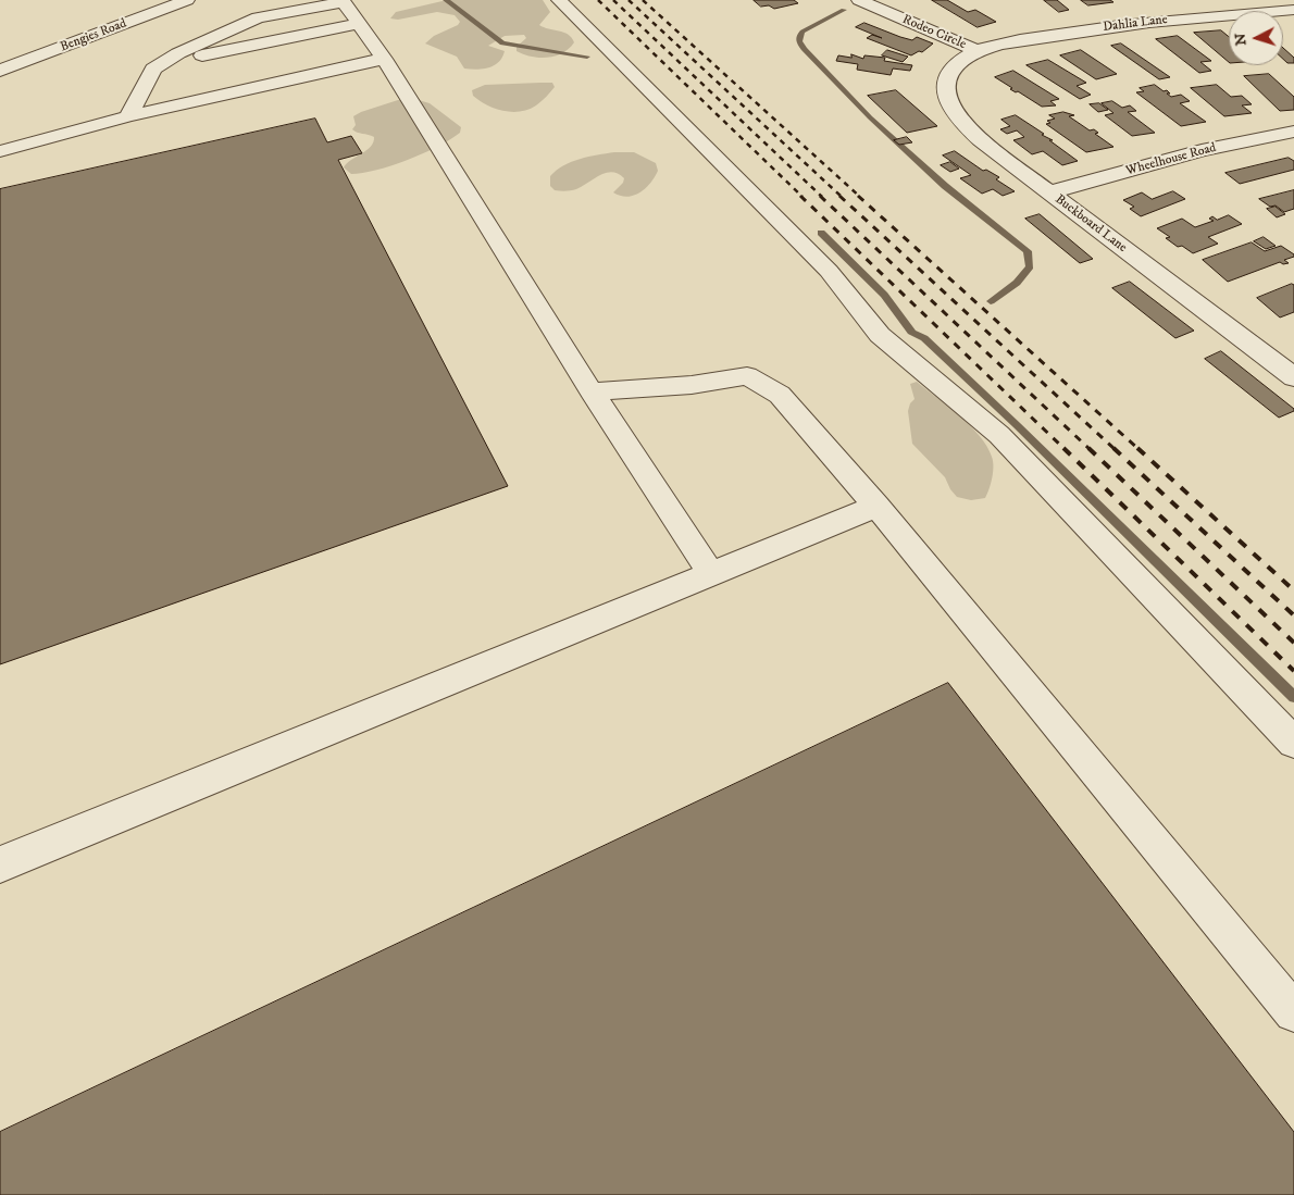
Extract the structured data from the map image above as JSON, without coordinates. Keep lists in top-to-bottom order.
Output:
{
  "streets": {
    "street": [
      "Dahlia Lane",
      "Rodeo Circle",
      "Bengies Road",
      "Wheelhouse Road",
      "Buckboard Lane"
    ]
  },
  "crossings": [
    ["Dahlia Lane", "Rodeo Circle"],
    ["Dahlia Lane", "Buckboard Lane"],
    ["Rodeo Circle", "Buckboard Lane"],
    ["Wheelhouse Road", "Buckboard Lane"]
  ],
  "north": "left"
}
